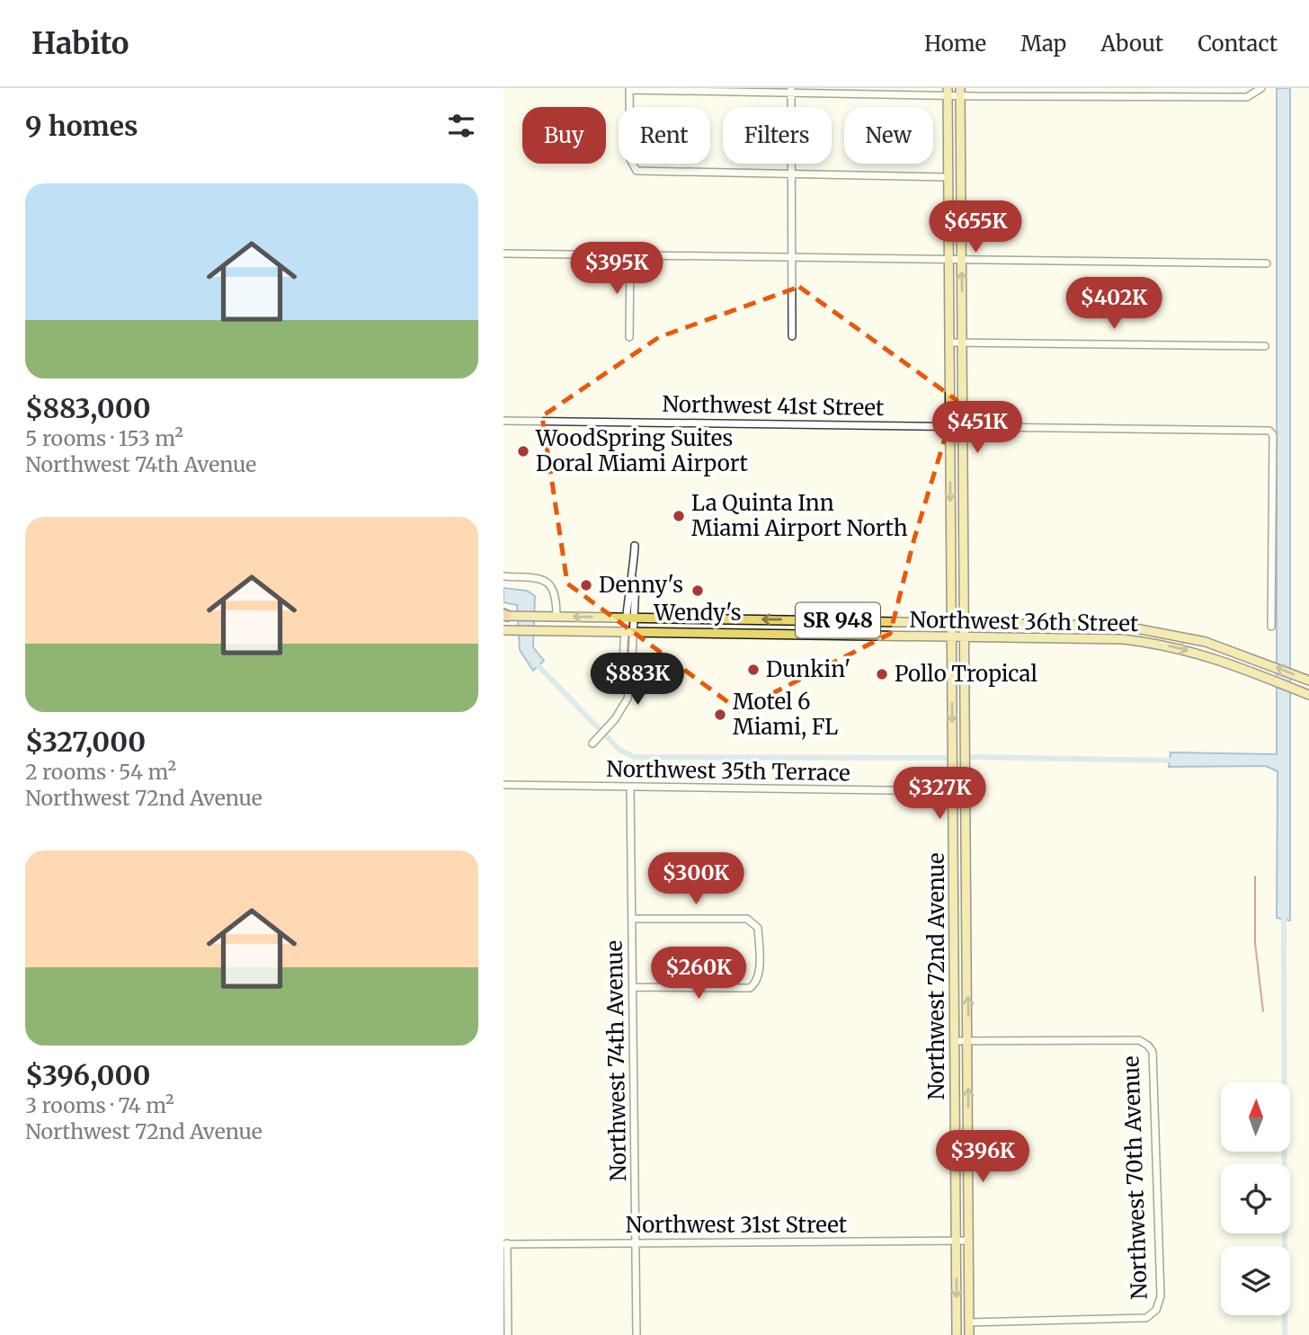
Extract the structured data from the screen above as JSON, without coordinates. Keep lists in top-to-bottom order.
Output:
{
  "streets": {
    "main road": ["SR 948", "Northwest 36th Street", "Northwest 72nd Avenue"],
    "street": [
      "Northwest 41st Street",
      "Northwest 35th Terrace",
      "Northwest 74th Avenue",
      "Northwest 70th Avenue",
      "Northwest 31st Street"
    ]
  },
  "crossings": [
    ["Northwest 41st Street", "Northwest 72nd Avenue"],
    ["Northwest 36th Street", "Northwest 72nd Avenue"],
    ["Northwest 35th Terrace", "Northwest 72nd Avenue"],
    ["Northwest 35th Terrace", "Northwest 74th Avenue"],
    ["Northwest 72nd Avenue", "Northwest 70th Avenue"],
    ["Northwest 72nd Avenue", "Northwest 31st Street"],
    ["Northwest 74th Avenue", "Northwest 31st Street"]
  ],
  "places": [
    "WoodSpring Suites Doral Miami Airport",
    "La Quinta Inn Miami Airport North",
    "Denny's",
    "Wendy's",
    "Dunkin'",
    "Pollo Tropical",
    "Motel 6 Miami, FL"
  ],
  "north": "top",
  "page": {
    "header": "Habito",
    "nav": [
      "Home",
      "Map",
      "About",
      "Contact"
    ],
    "heading": "9 homes",
    "chip": [
      "Buy",
      "Rent",
      "Filters",
      "New"
    ],
    "list": [
      {
        "name": "$883,000",
        "note": "5 rooms · 153 m² · Northwest 74th Avenue"
      },
      {
        "name": "$327,000",
        "note": "2 rooms · 54 m² · Northwest 72nd Avenue"
      },
      {
        "name": "$396,000",
        "note": "3 rooms · 74 m² · Northwest 72nd Avenue"
      }
    ],
    "price": [
      "$655K",
      "$395K",
      "$402K",
      "$451K",
      "$883K",
      "$327K",
      "$300K",
      "$260K",
      "$396K"
    ]
  }
}
